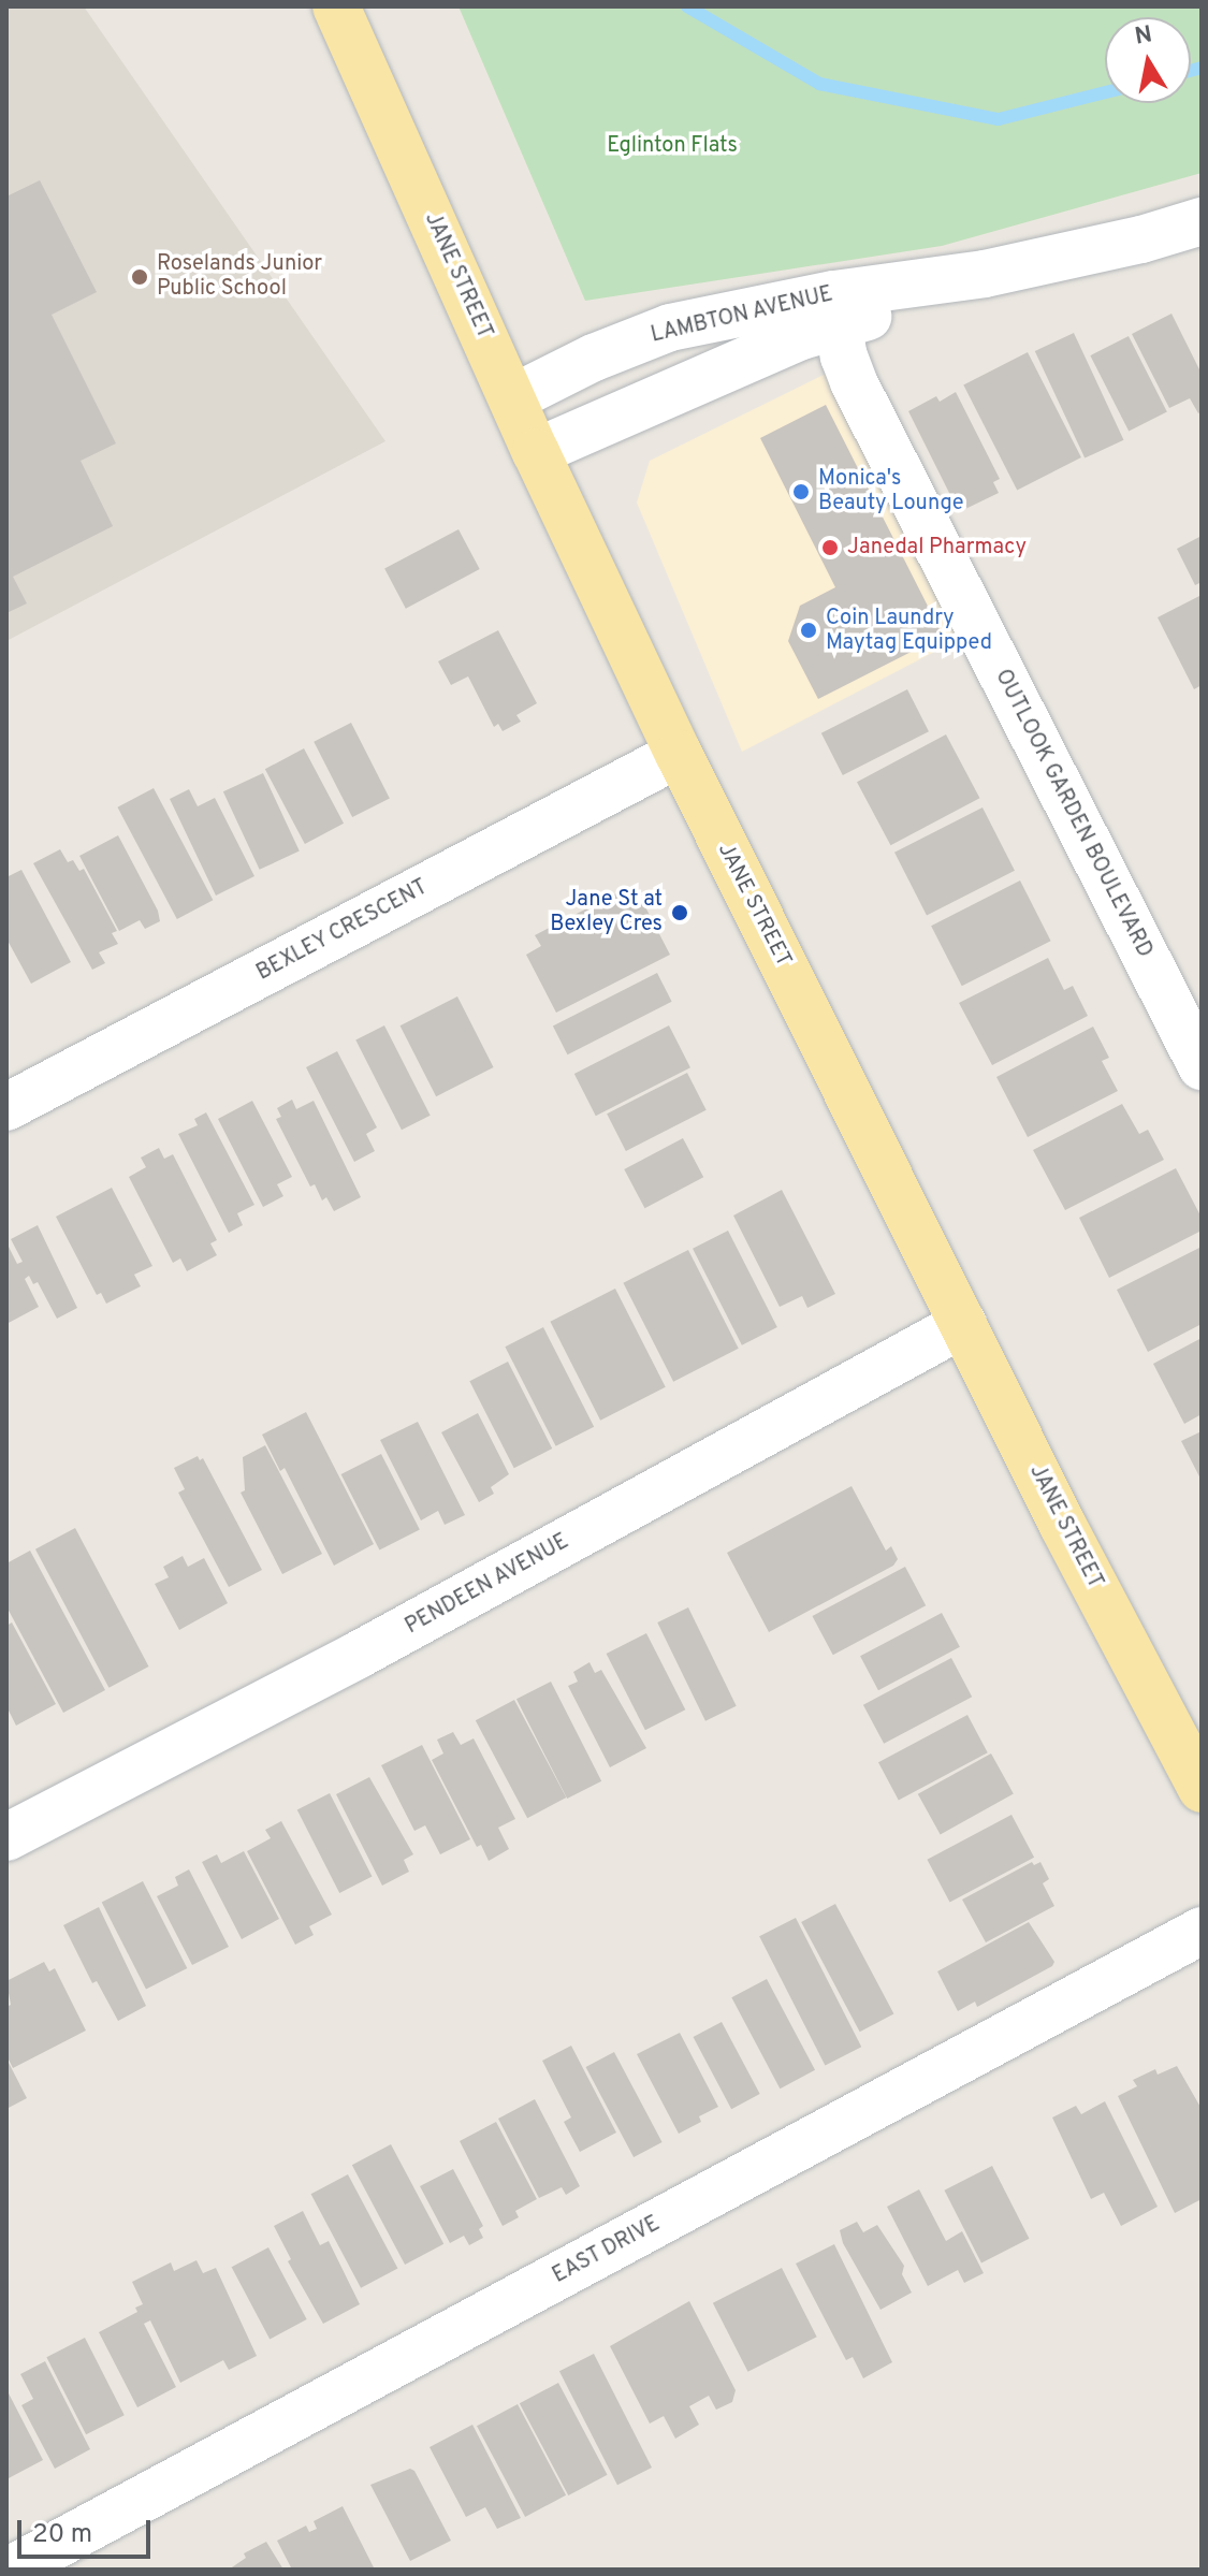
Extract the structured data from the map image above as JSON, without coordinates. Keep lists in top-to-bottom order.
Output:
{
  "streets": {
    "main road": ["JANE STREET"],
    "street": [
      "LAMBTON AVENUE",
      "OUTLOOK GARDEN BOULEVARD",
      "BEXLEY CRESCENT",
      "PENDEEN AVENUE",
      "EAST DRIVE"
    ]
  },
  "crossings": [
    ["JANE STREET", "LAMBTON AVENUE"],
    ["JANE STREET", "BEXLEY CRESCENT"],
    ["JANE STREET", "PENDEEN AVENUE"],
    ["LAMBTON AVENUE", "OUTLOOK GARDEN BOULEVARD"]
  ],
  "parks": ["Eglinton Flats"],
  "places": [
    "Roselands Junior Public School",
    "Monica's Beauty Lounge",
    "Janedal Pharmacy",
    "Coin Laundry Maytag Equipped",
    "Jane St at Bexley Cres"
  ],
  "scale_bar": "20 m",
  "north": "top"
}
